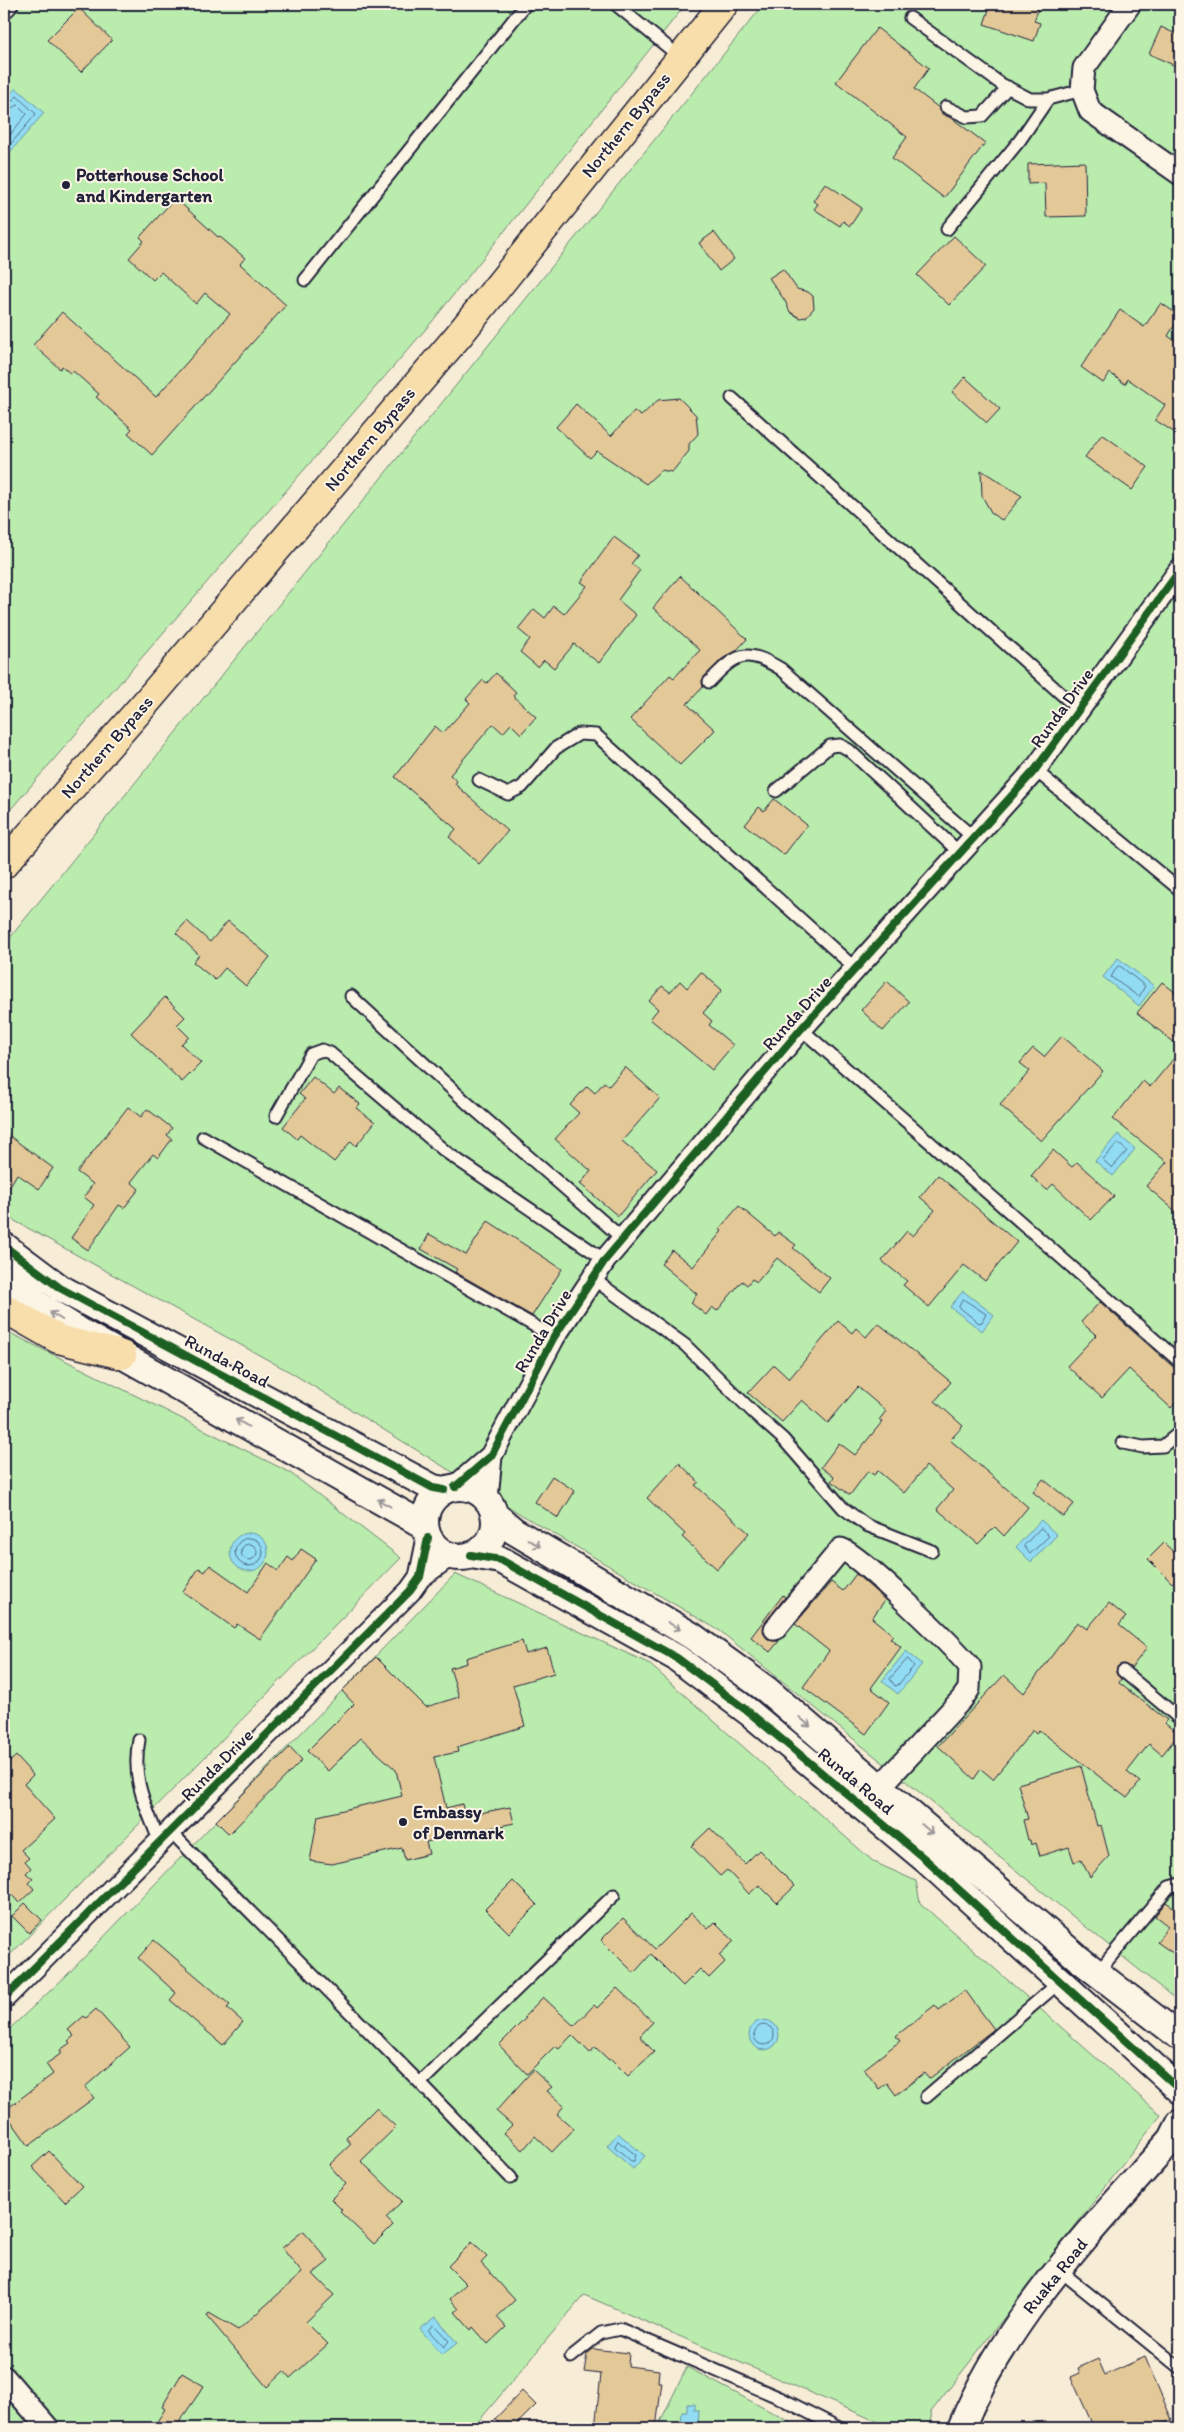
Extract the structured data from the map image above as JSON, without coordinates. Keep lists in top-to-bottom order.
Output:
{
  "streets": {
    "main road": ["Northern Bypass"],
    "street": ["Runda Drive", "Runda Road", "Ruaka Road"]
  },
  "crossings": [
    ["Runda Drive", "Runda Road"]
  ],
  "places": ["Potterhouse School and Kindergarten", "Embassy of Denmark"]
}
